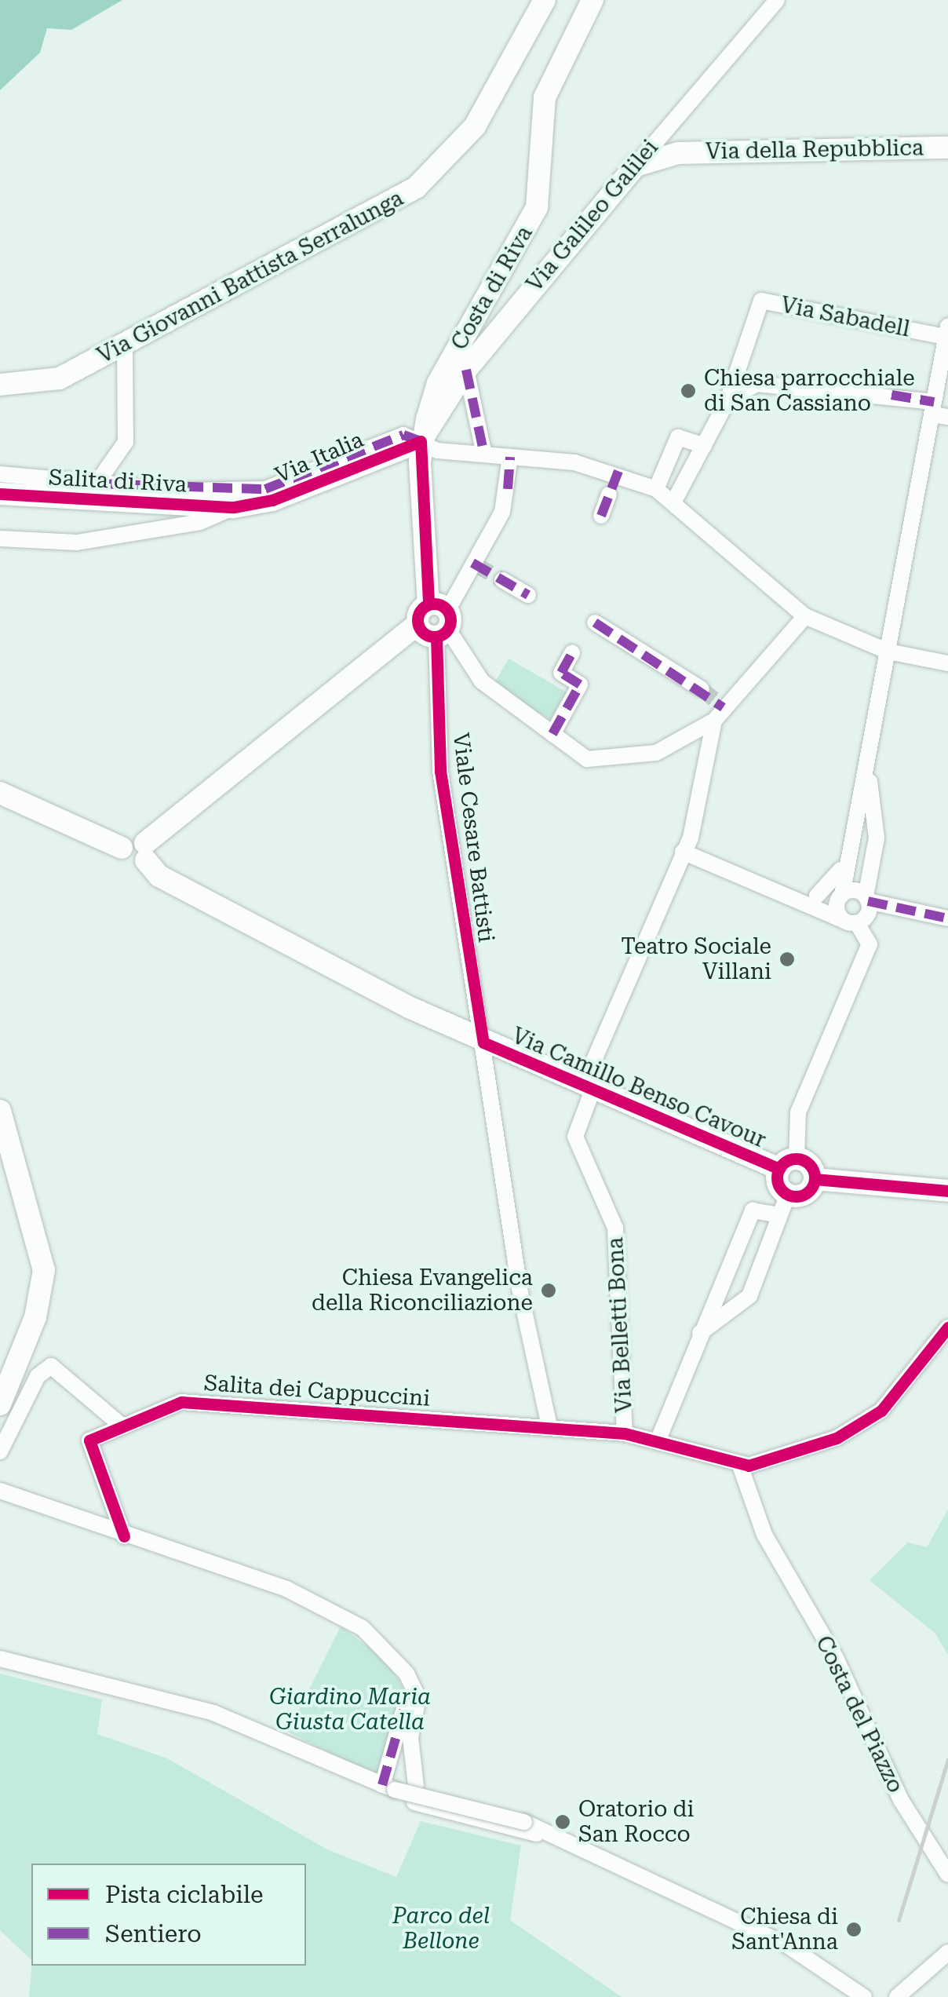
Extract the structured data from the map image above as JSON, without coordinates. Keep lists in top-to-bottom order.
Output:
{
  "streets": {
    "street": [
      "Via della Repubblica",
      "Via Galileo Galilei",
      "Via Giovanni Battista Serralunga",
      "Costa di Riva",
      "Via Sabadell",
      "Via Italia",
      "Salita di Riva",
      "Viale Cesare Battisti",
      "Via Camillo Benso Cavour",
      "Via Belletti Bona",
      "Salita dei Cappuccini",
      "Costa del Piazzo"
    ]
  },
  "crossings": [
    ["Via della Repubblica", "Via Galileo Galilei"],
    ["Via Galileo Galilei", "Costa di Riva"],
    ["Via Galileo Galilei", "Via Italia"],
    ["Via Galileo Galilei", "Salita di Riva"],
    ["Costa di Riva", "Via Italia"],
    ["Costa di Riva", "Salita di Riva"],
    ["Costa di Riva", "Viale Cesare Battisti"],
    ["Via Italia", "Salita di Riva"],
    ["Viale Cesare Battisti", "Via Camillo Benso Cavour"],
    ["Viale Cesare Battisti", "Salita dei Cappuccini"],
    ["Via Camillo Benso Cavour", "Via Belletti Bona"],
    ["Via Belletti Bona", "Salita dei Cappuccini"],
    ["Salita dei Cappuccini", "Costa del Piazzo"]
  ],
  "parks": ["Giardino Maria Giusta Catella", "Parco del Bellone"],
  "places": [
    "Chiesa parrocchiale di San Cassiano",
    "Teatro Sociale Villani",
    "Chiesa Evangelica della Riconciliazione",
    "Oratorio di San Rocco",
    "Chiesa di Sant'Anna"
  ],
  "legend": ["Pista ciclabile", "Sentiero"]
}
